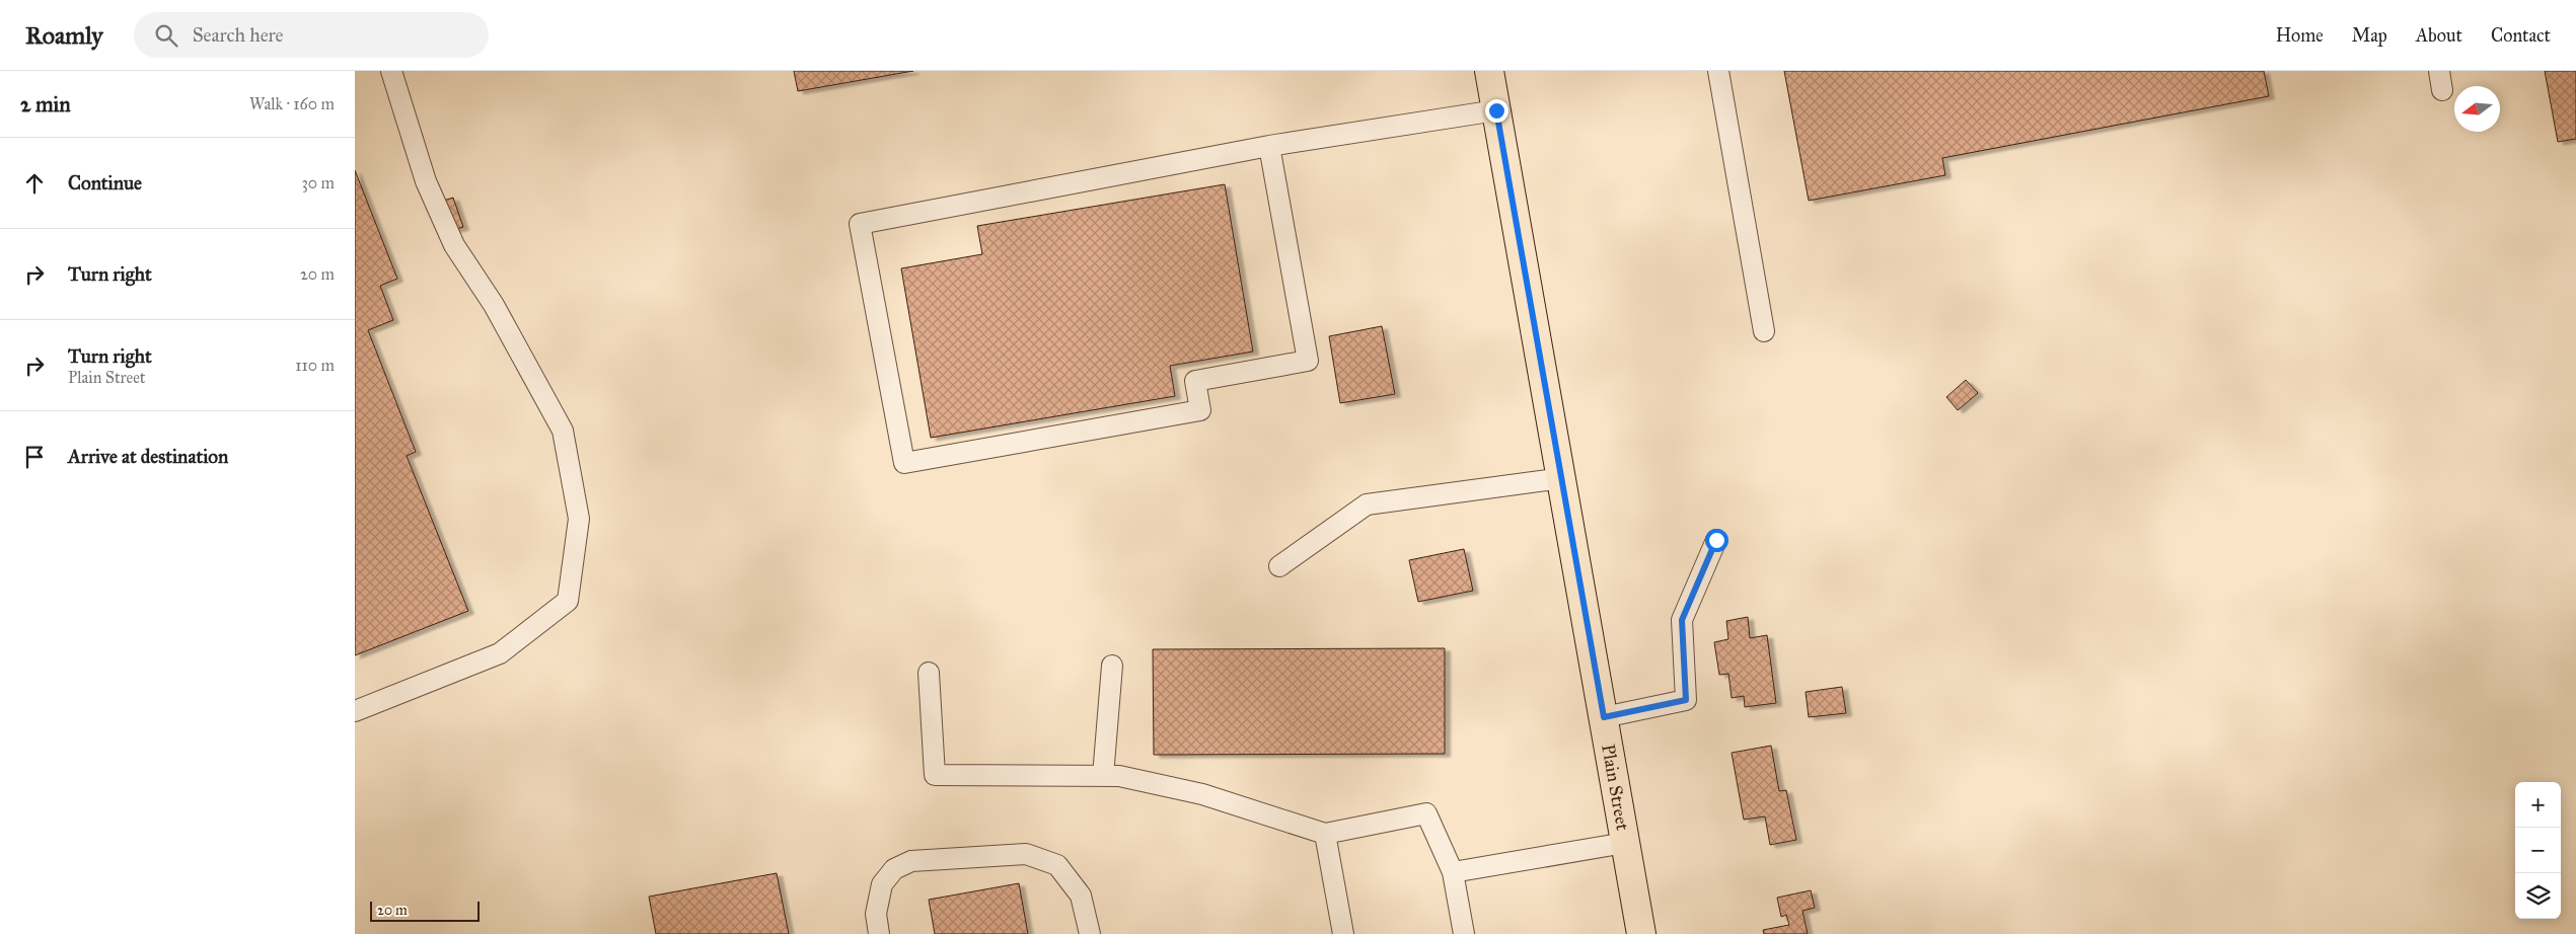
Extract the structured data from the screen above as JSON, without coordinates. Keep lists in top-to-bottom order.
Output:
{
  "streets": {
    "main road": ["Plain Street"]
  },
  "scale_bar": "20 m",
  "north": "left",
  "page": {
    "header": "Roamly",
    "search": "Search here",
    "nav": [
      "Home",
      "Map",
      "About",
      "Contact"
    ],
    "heading": ["2 min", "Walk · 160 m"],
    "list": [
      ["Continue", "30 m"],
      ["Turn right", "20 m"],
      ["Turn right", "Plain Street", "110 m"],
      "Arrive at destination"
    ],
    "map_buttons": ["+", "−"],
    "scale": "20 m"
  }
}
